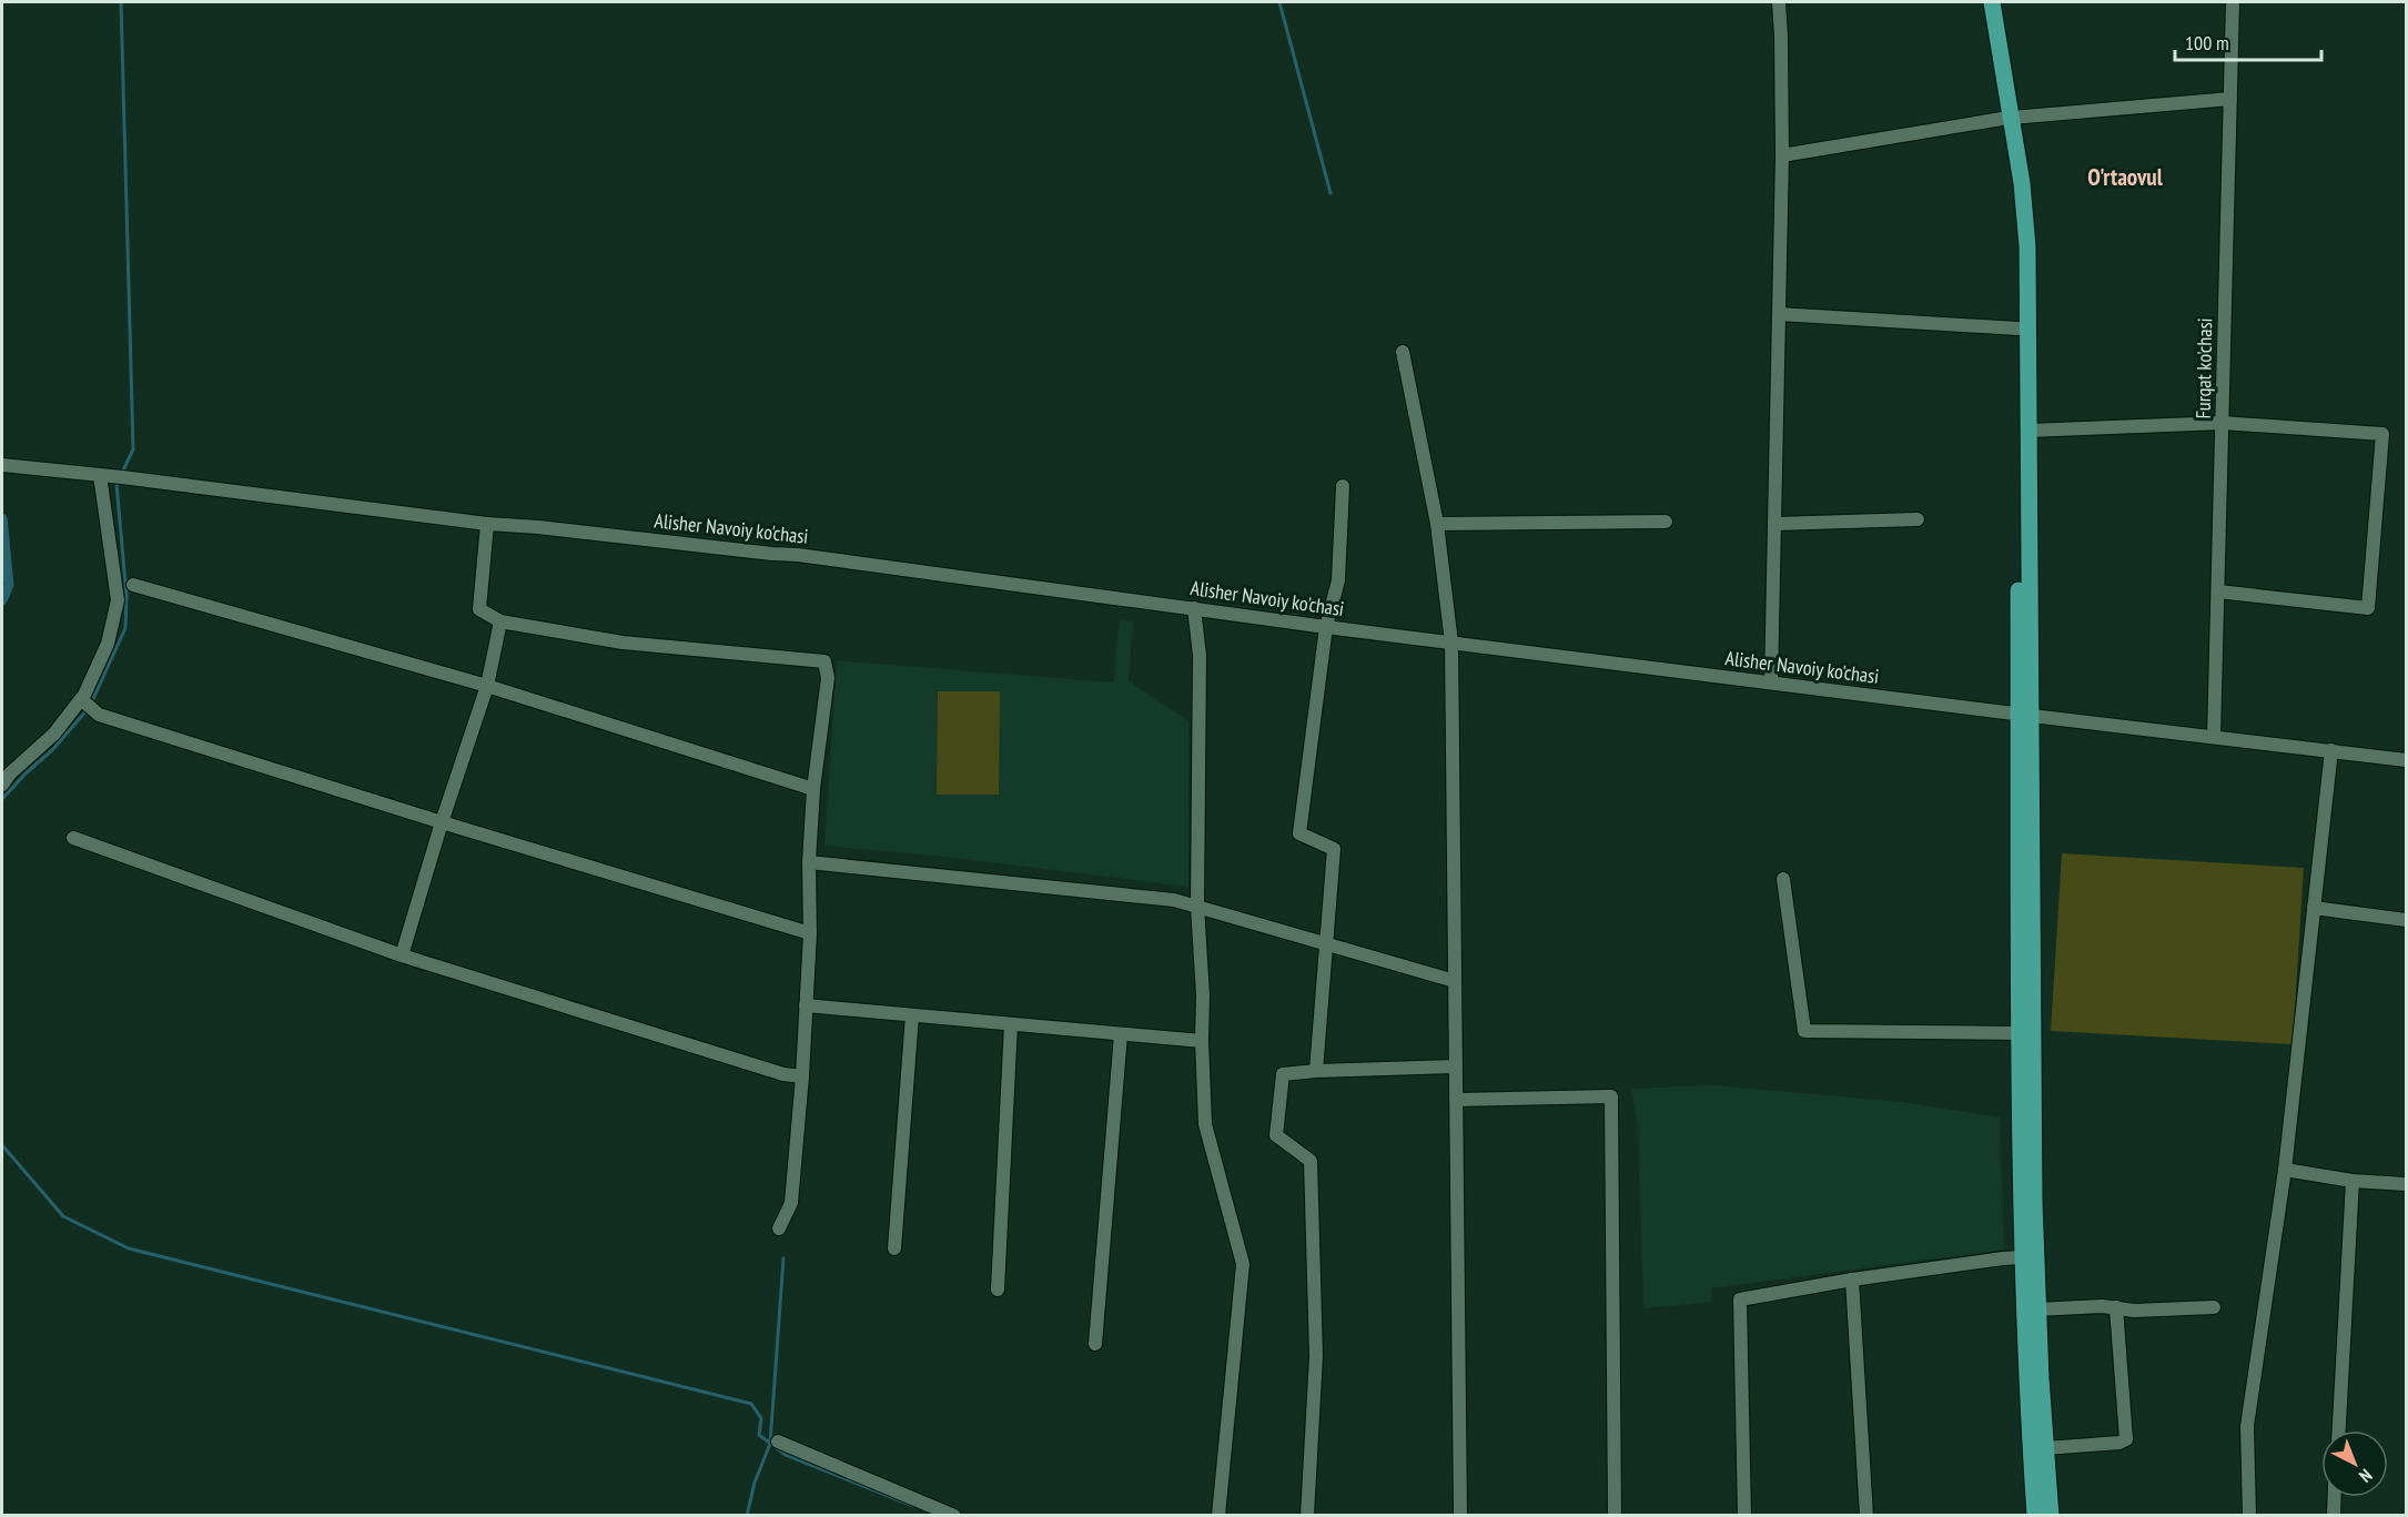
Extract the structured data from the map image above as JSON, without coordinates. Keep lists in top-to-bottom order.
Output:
{
  "streets": {
    "street": ["Furqat ko'chasi", "Alisher Navoiy ko'chasi"]
  },
  "crossings": [
    ["Furqat ko'chasi", "Alisher Navoiy ko'chasi"]
  ],
  "districts": ["O'rtaovul"],
  "scale_bar": "100 m",
  "north": "bottom right"
}
